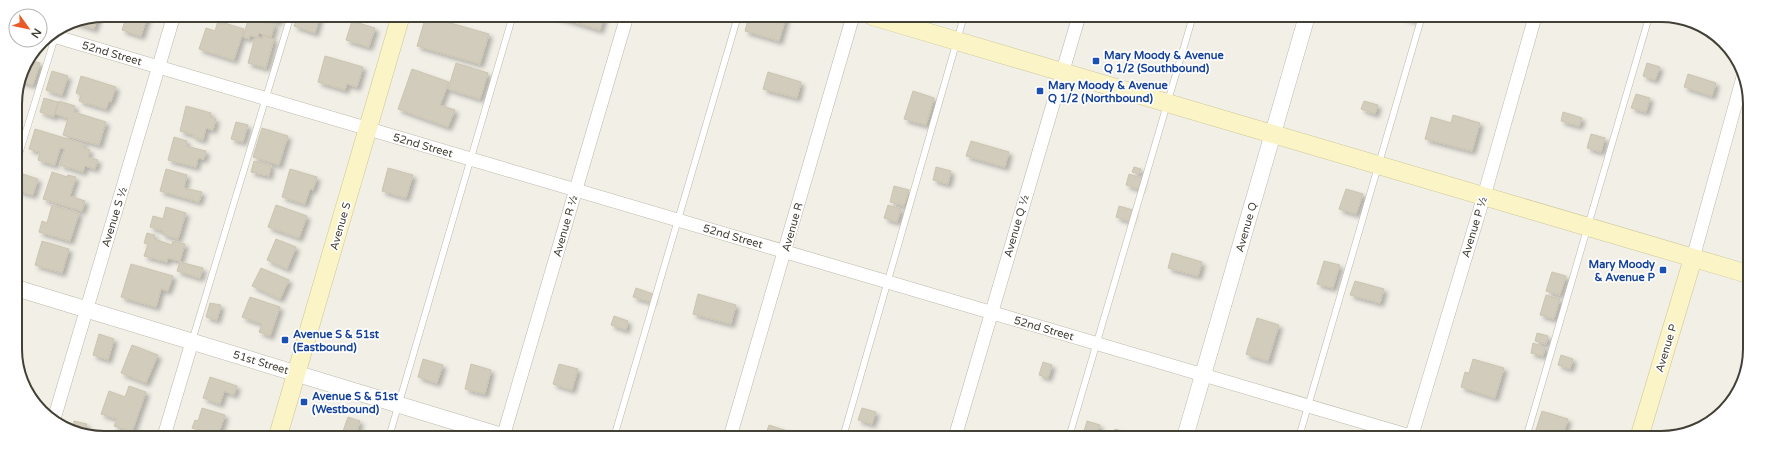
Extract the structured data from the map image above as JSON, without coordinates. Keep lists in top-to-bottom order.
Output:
{
  "streets": {
    "main road": ["Avenue S", "Avenue P"],
    "street": [
      "52nd Street",
      "Avenue S ½",
      "Avenue R ½",
      "Avenue Q ½",
      "Avenue R",
      "Avenue Q",
      "Avenue P ½",
      "51st Street"
    ]
  },
  "crossings": [
    ["52nd Street", "Avenue S ½"],
    ["52nd Street", "Avenue S"],
    ["52nd Street", "Avenue R ½"],
    ["52nd Street", "Avenue Q ½"],
    ["52nd Street", "Avenue R"],
    ["52nd Street", "Avenue Q"],
    ["Avenue S ½", "51st Street"],
    ["Avenue S", "51st Street"]
  ],
  "places": {
    "transit": [
      "Mary Moody & Avenue Q 1/2 (Southbound)",
      "Mary Moody & Avenue Q 1/2 (Northbound)",
      "Mary Moody & Avenue P",
      "Avenue S & 51st (Eastbound)",
      "Avenue S & 51st (Westbound)"
    ]
  },
  "north": "bottom right"
}
